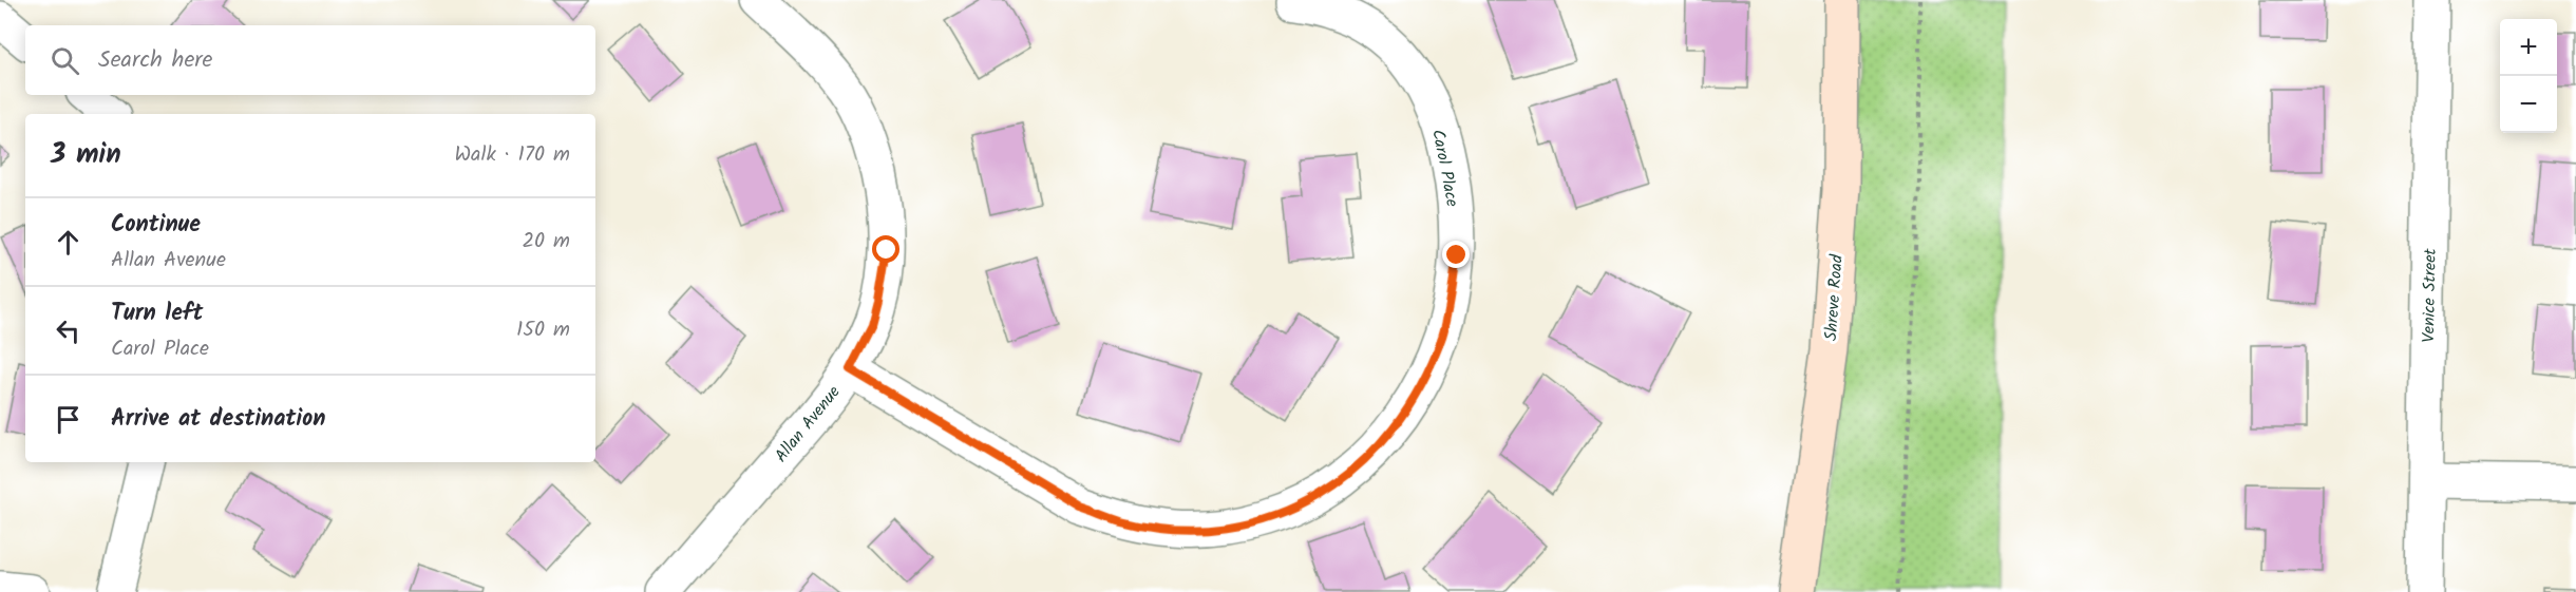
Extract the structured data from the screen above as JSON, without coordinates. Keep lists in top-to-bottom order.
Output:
{
  "streets": {
    "main road": ["Shreve Road"],
    "street": ["Carol Place", "Venice Street", "Allan Avenue"]
  },
  "crossings": [
    ["Carol Place", "Allan Avenue"]
  ],
  "page": {
    "map_buttons": ["+", "−"],
    "search": "Search here",
    "heading": ["3 min", "Walk · 170 m"],
    "list": [
      ["Continue", "Allan Avenue", "20 m"],
      ["Turn left", "Carol Place", "150 m"],
      "Arrive at destination"
    ]
  }
}
